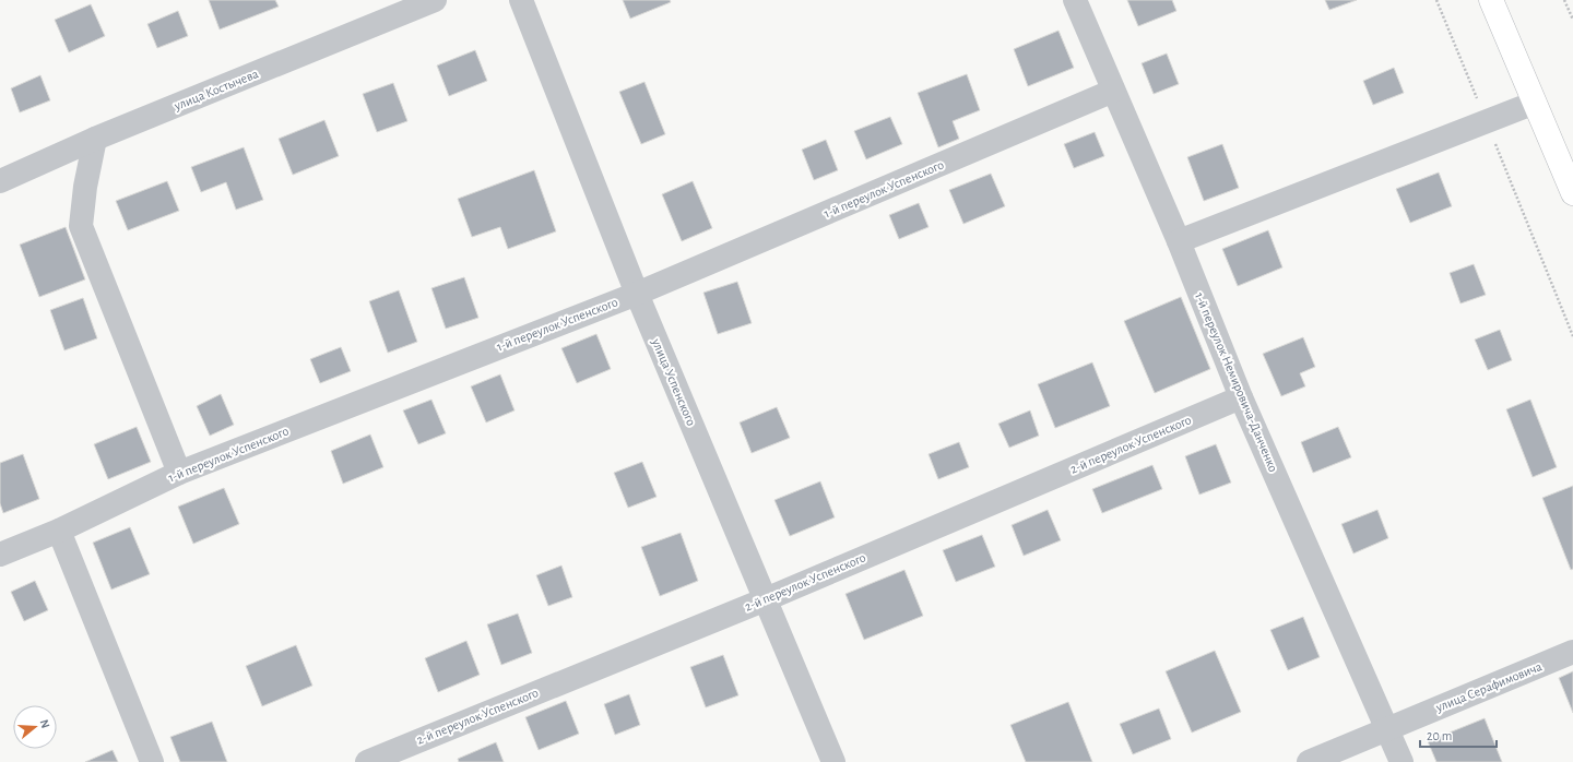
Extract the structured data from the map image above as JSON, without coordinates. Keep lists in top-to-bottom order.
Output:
{
  "streets": {
    "street": [
      "улица Костычева",
      "1-й переулок Успенского",
      "улица Успенского",
      "1-й переулок Немировича-Данченко",
      "2-й переулок Успенского",
      "улица Серафимовича"
    ]
  },
  "crossings": [
    ["1-й переулок Успенского", "улица Успенского"],
    ["1-й переулок Успенского", "1-й переулок Немировича-Данченко"],
    ["улица Успенского", "2-й переулок Успенского"],
    ["1-й переулок Немировича-Данченко", "2-й переулок Успенского"],
    ["1-й переулок Немировича-Данченко", "улица Серафимовича"]
  ],
  "scale_bar": "20 m",
  "north": "right"
}
